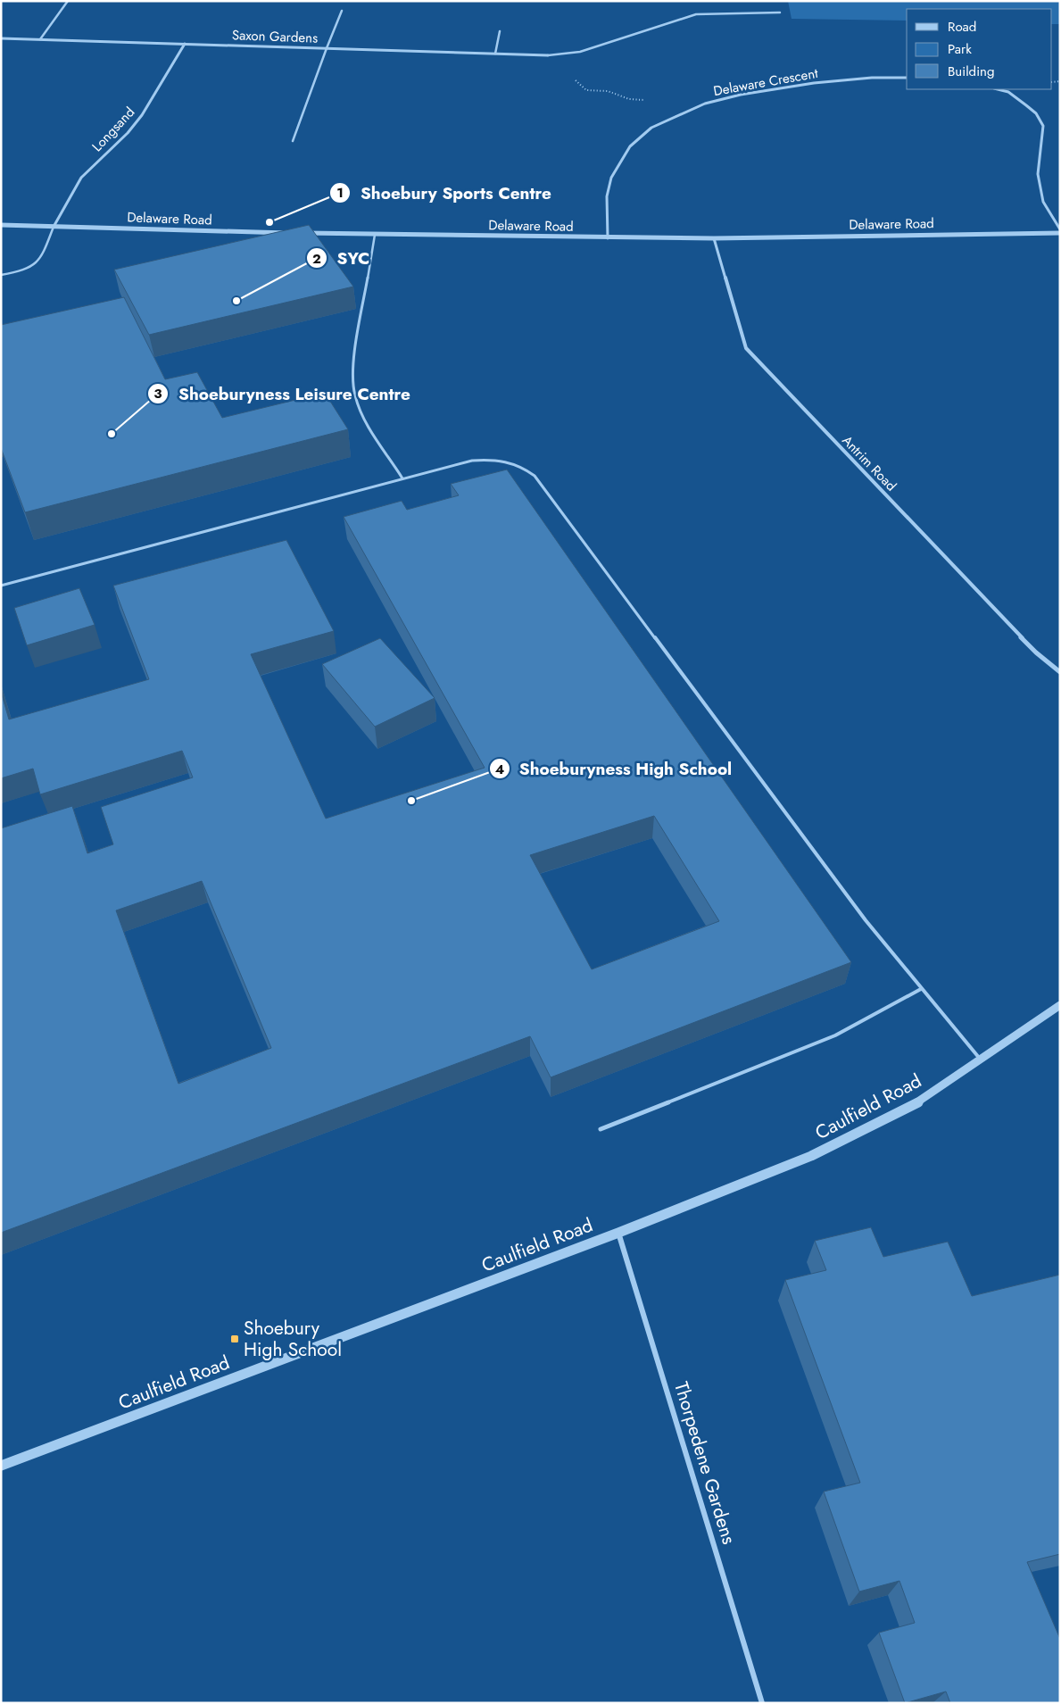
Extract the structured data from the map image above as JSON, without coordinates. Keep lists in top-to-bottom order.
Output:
{
  "streets": {
    "street": [
      "Saxon Gardens",
      "Delaware Crescent",
      "Longsand",
      "Delaware Road",
      "Antrim Road",
      "Caulfield Road",
      "Thorpedene Gardens"
    ]
  },
  "crossings": [
    ["Saxon Gardens", "Longsand"],
    ["Delaware Crescent", "Delaware Road"],
    ["Longsand", "Delaware Road"],
    ["Delaware Road", "Antrim Road"],
    ["Caulfield Road", "Thorpedene Gardens"]
  ],
  "places": {
    "other": [
      "Shoebury Sports Centre",
      "SYC",
      "Shoeburyness Leisure Centre",
      "Shoeburyness High School"
    ],
    "transit": ["Shoebury High School"]
  },
  "legend": ["Road", "Park", "Building"]
}
